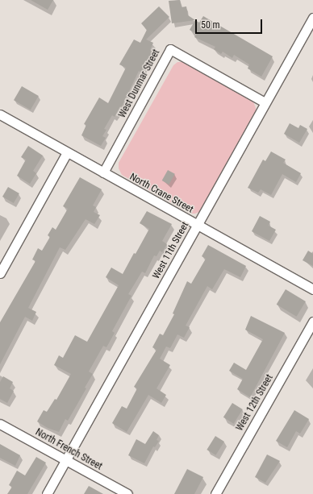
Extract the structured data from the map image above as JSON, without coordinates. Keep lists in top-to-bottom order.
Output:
{
  "streets": {
    "street": [
      "West Dunmar Street",
      "North Crane Street",
      "West 11th Street",
      "West 12th Street",
      "North French Street"
    ]
  },
  "crossings": [
    ["West Dunmar Street", "North Crane Street"],
    ["West Dunmar Street", "West 11th Street"],
    ["North Crane Street", "West 11th Street"],
    ["West 11th Street", "North French Street"]
  ],
  "scale_bar": "50 m"
}
